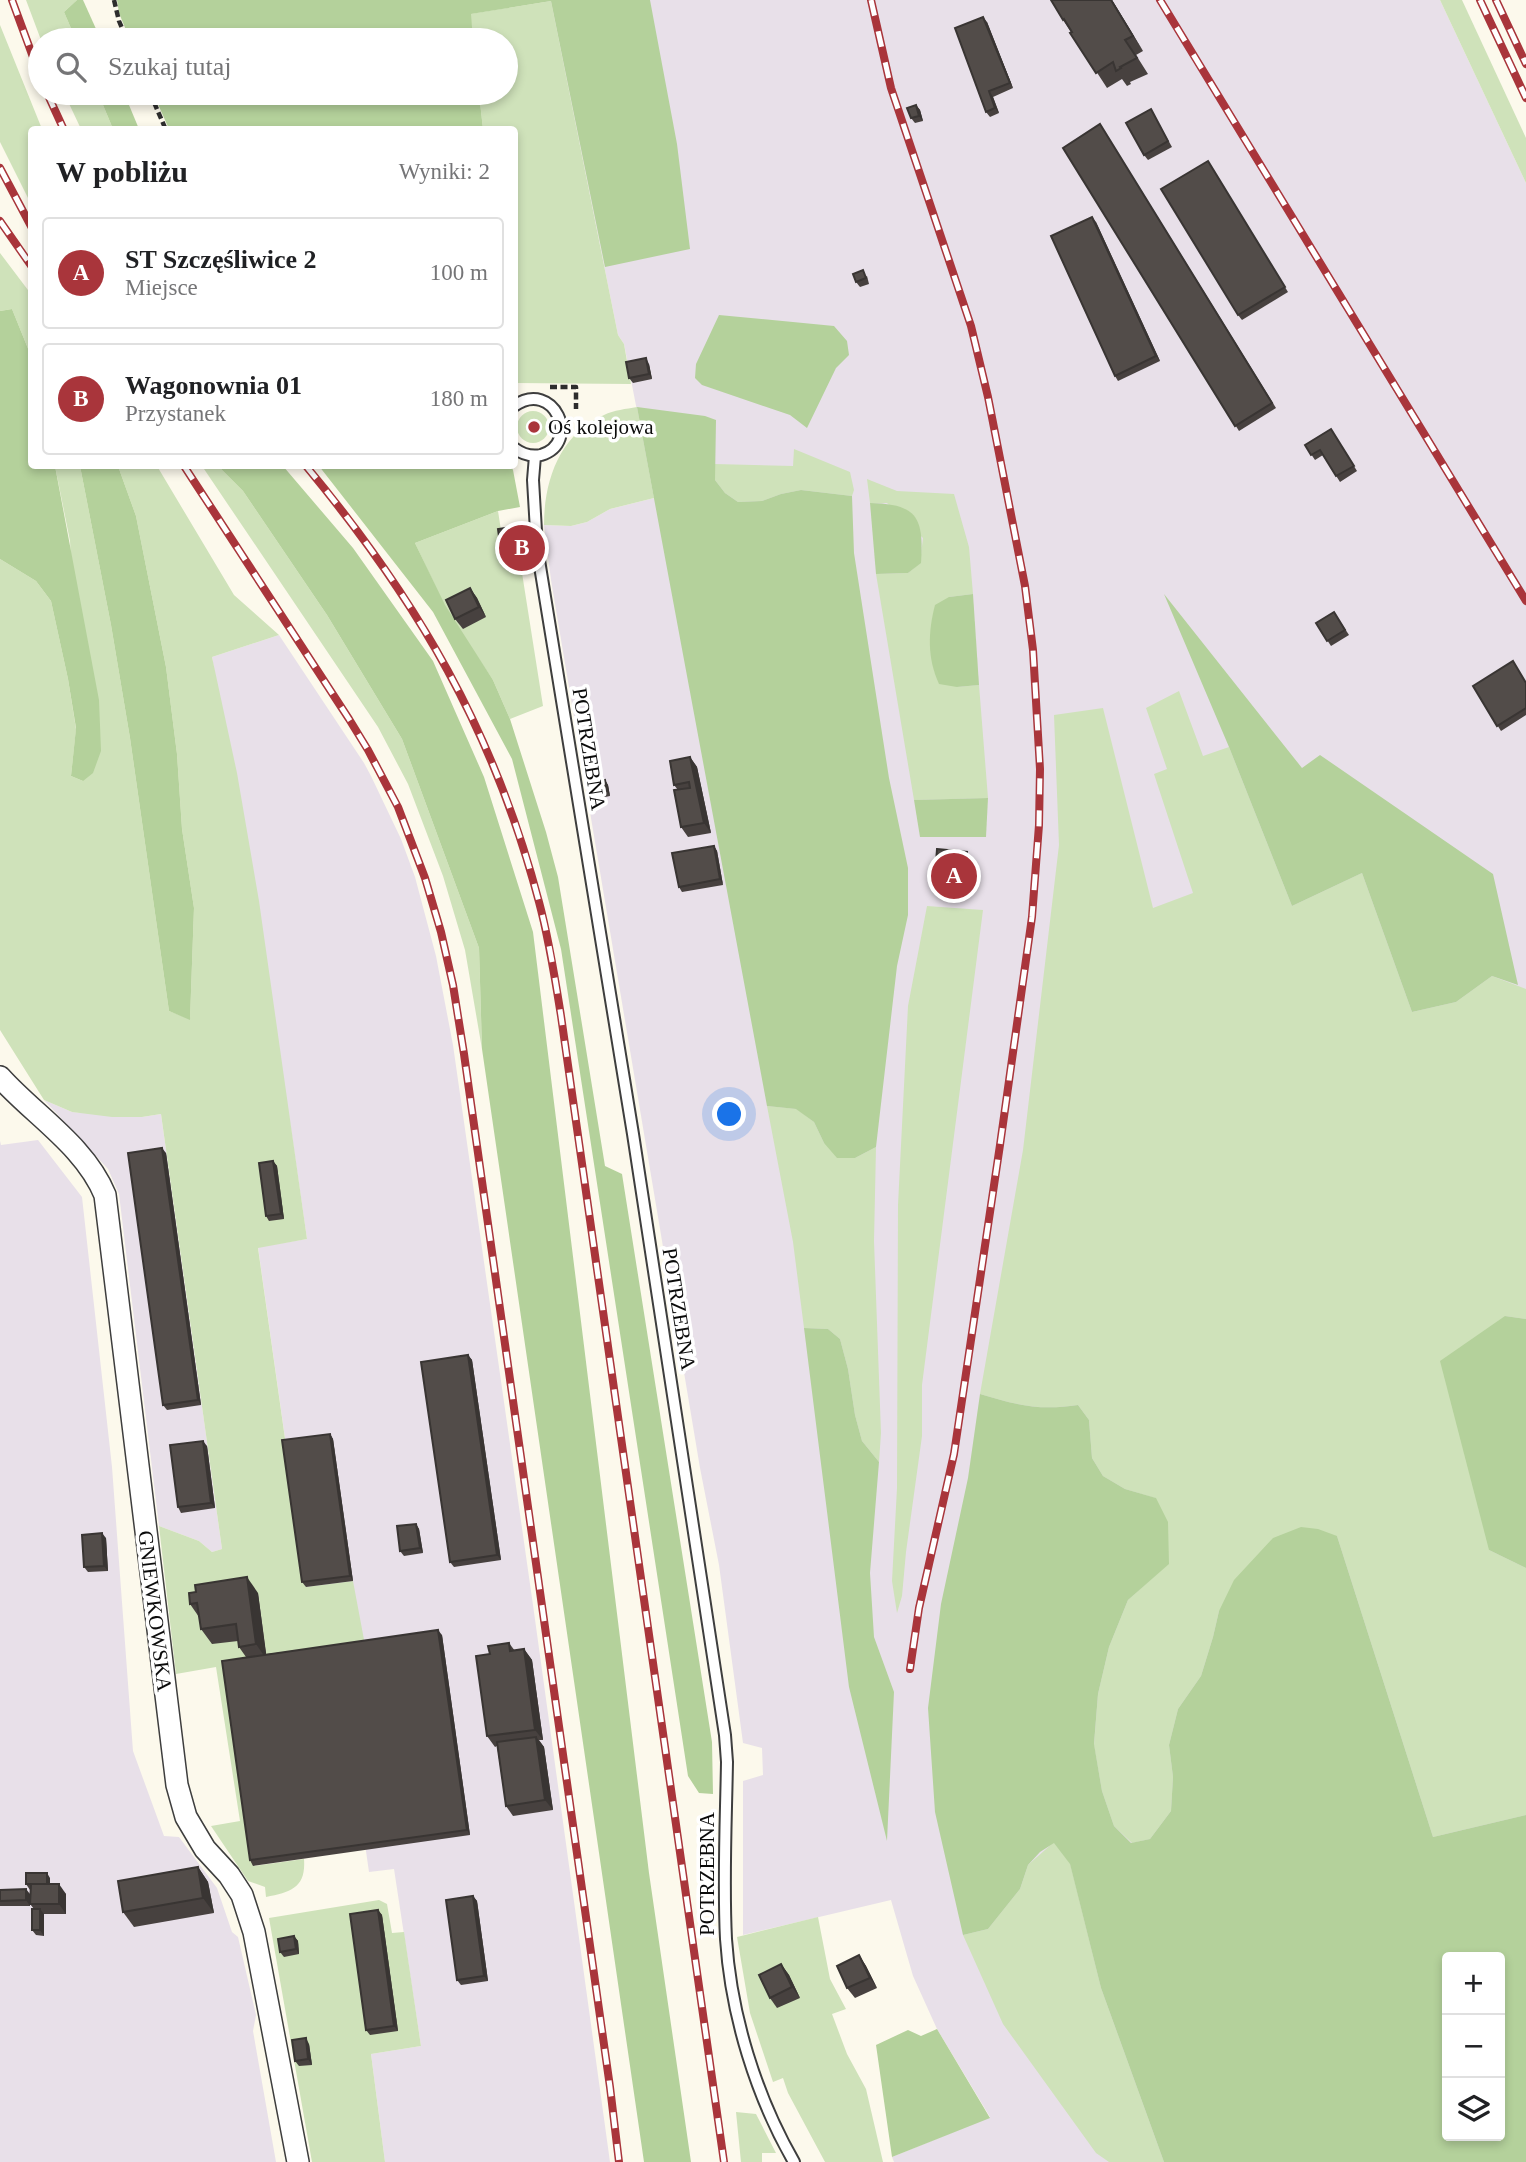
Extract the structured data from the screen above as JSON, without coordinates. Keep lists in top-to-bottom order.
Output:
{
  "streets": {
    "street": ["GNIEWKOWSKA"],
    "lane": ["POTRZEBNA"]
  },
  "places": ["Oś kolejowa"],
  "page": {
    "search": "Szukaj tutaj",
    "heading": ["W pobliżu", "Wyniki: 2"],
    "list": [
      {
        "mark": "A",
        "name": "ST Szczęśliwice 2",
        "note": "Miejsce",
        "value": "100 m"
      },
      {
        "mark": "B",
        "name": "Wagonownia 01",
        "note": "Przystanek",
        "value": "180 m"
      }
    ],
    "pins": ["B", "A"],
    "map_buttons": ["+", "−"]
  }
}
